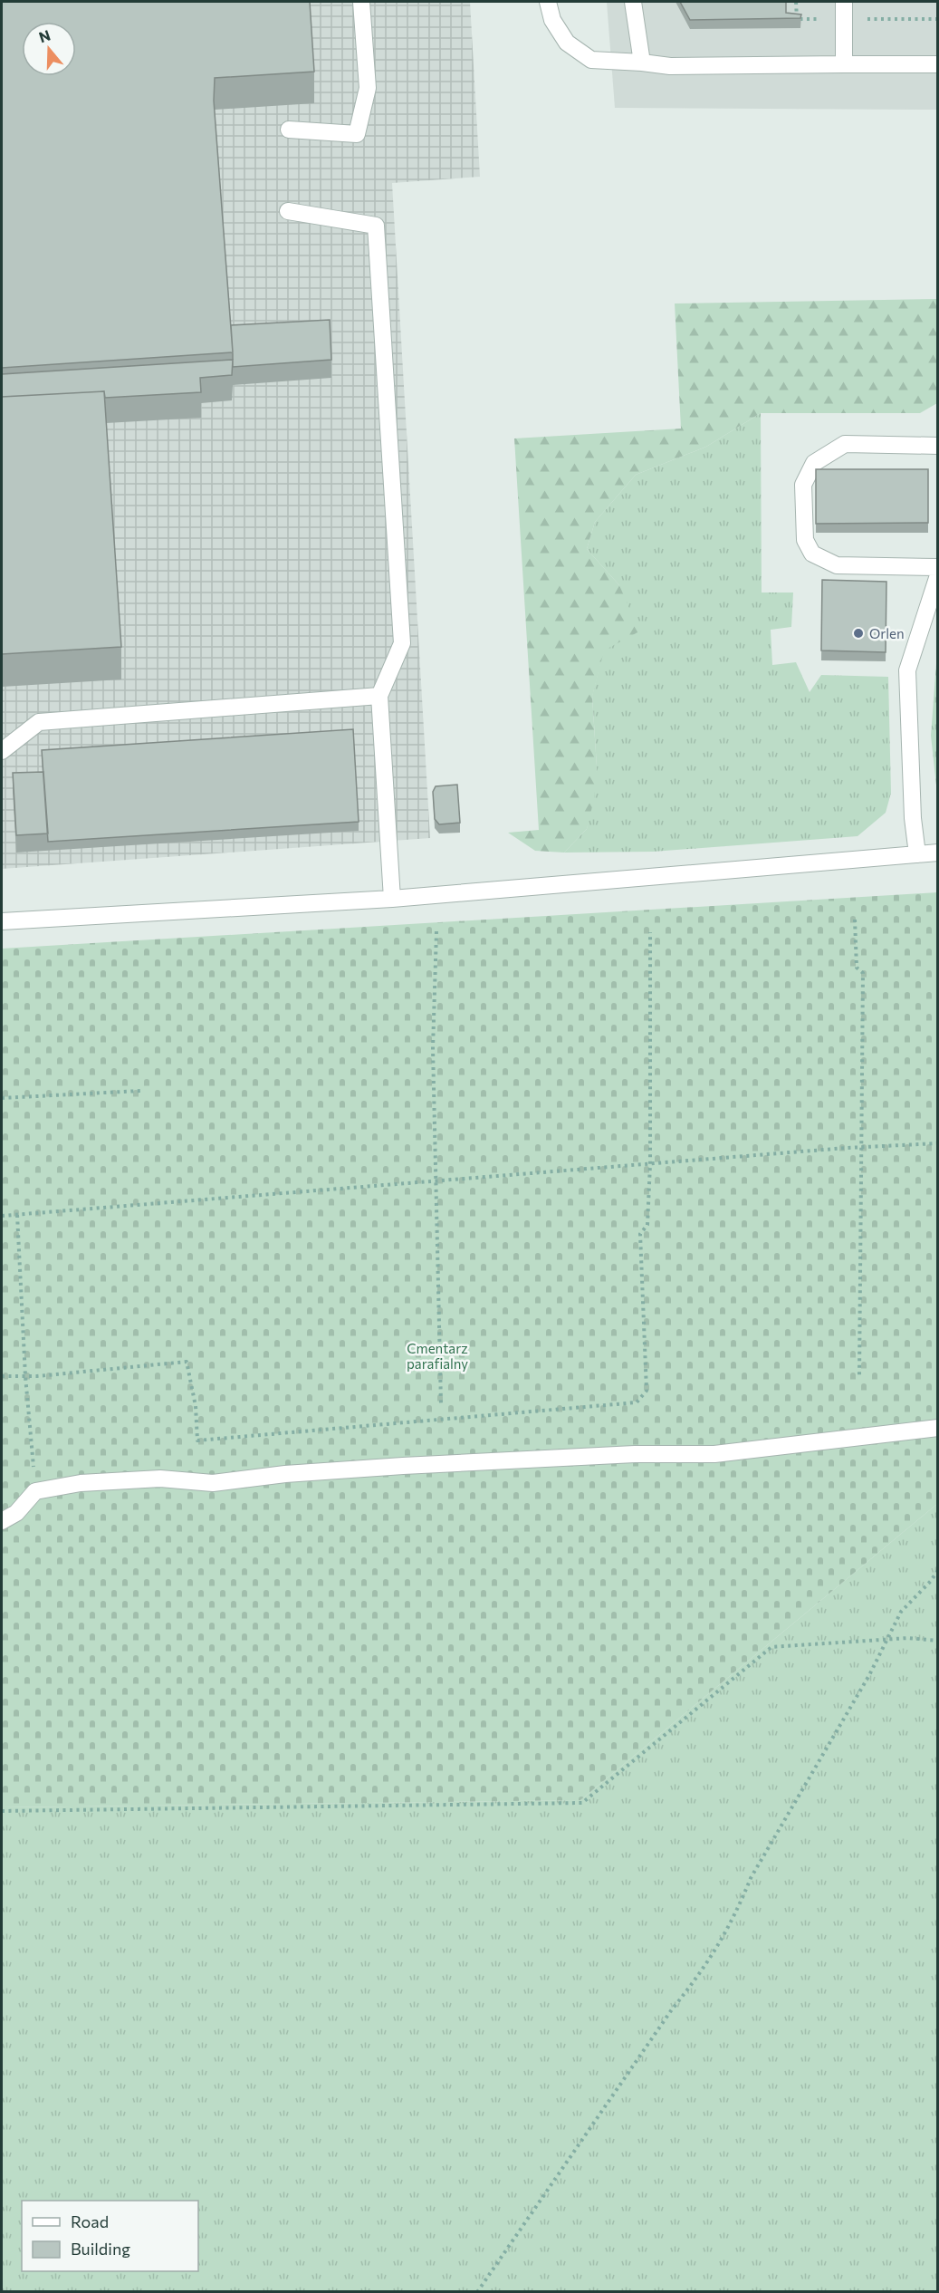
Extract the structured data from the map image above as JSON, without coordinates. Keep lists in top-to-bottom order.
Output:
{
  "parks": ["Cmentarz parafialny"],
  "places": ["Orlen"],
  "legend": ["Road", "Building"],
  "north": "top"
}
